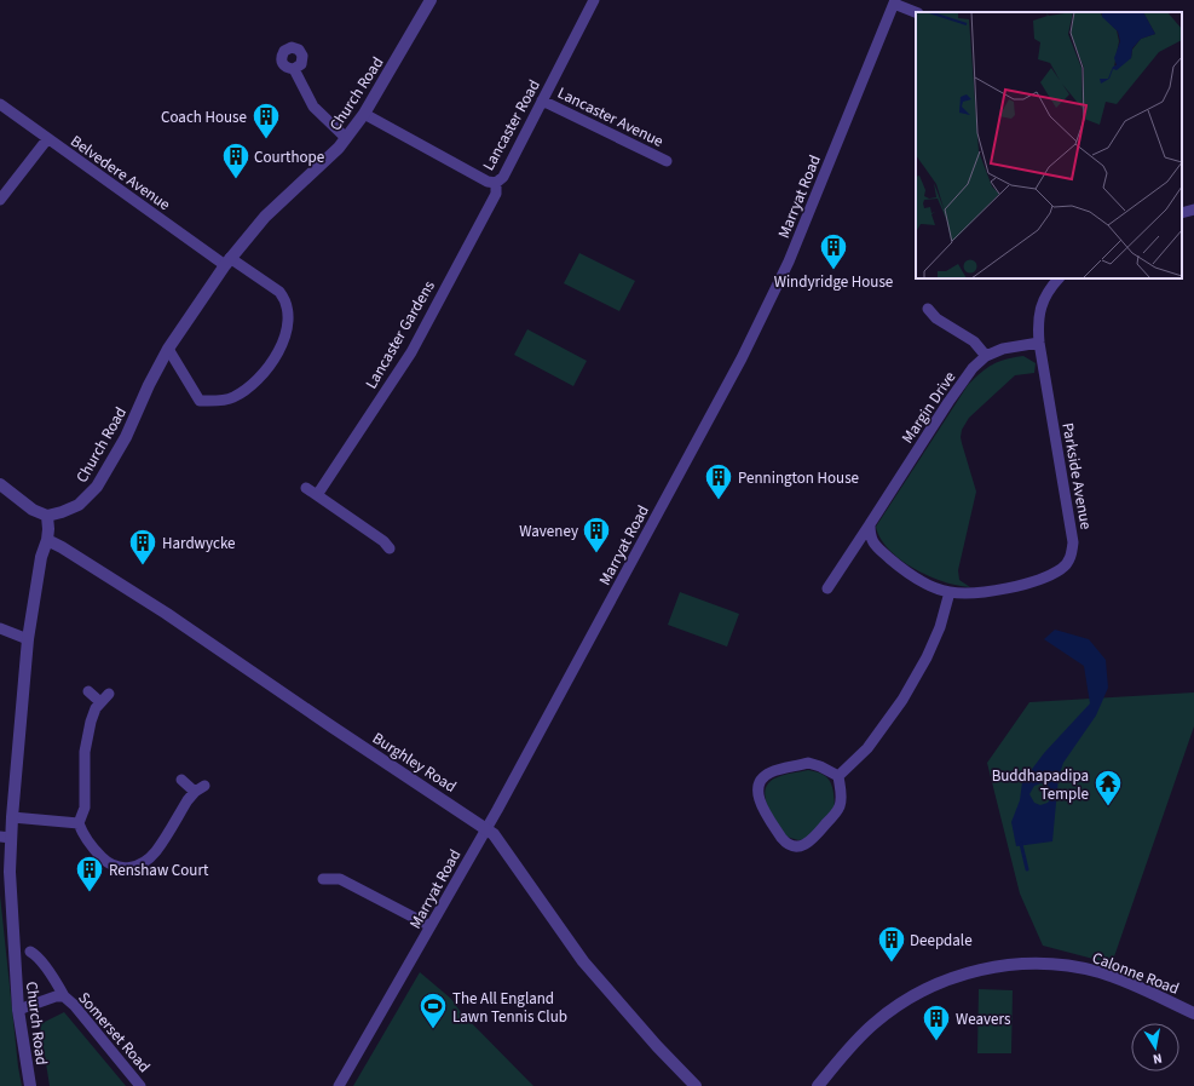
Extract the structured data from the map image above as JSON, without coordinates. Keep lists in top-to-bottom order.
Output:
{
  "streets": {
    "street": [
      "Church Road",
      "Lancaster Avenue",
      "Lancaster Road",
      "Belvedere Avenue",
      "Marryat Road",
      "Lancaster Gardens",
      "Margin Drive",
      "Parkside Avenue",
      "Burghley Road",
      "Calonne Road",
      "Somerset Road"
    ]
  },
  "crossings": [
    ["Church Road", "Lancaster Road"],
    ["Church Road", "Belvedere Avenue"],
    ["Church Road", "Burghley Road"],
    ["Church Road", "Somerset Road"],
    ["Lancaster Avenue", "Lancaster Road"],
    ["Lancaster Road", "Lancaster Gardens"],
    ["Marryat Road", "Burghley Road"],
    ["Margin Drive", "Parkside Avenue"]
  ],
  "places": {
    "building": [
      "Coach House",
      "Courthope",
      "Windyridge House",
      "Pennington House",
      "Waveney",
      "Hardwycke",
      "Renshaw Court",
      "Deepdale",
      "Weavers"
    ],
    "temple": ["Buddhapadipa Temple"],
    "sports": ["The All England Lawn Tennis Club"]
  },
  "north": "bottom"
}
